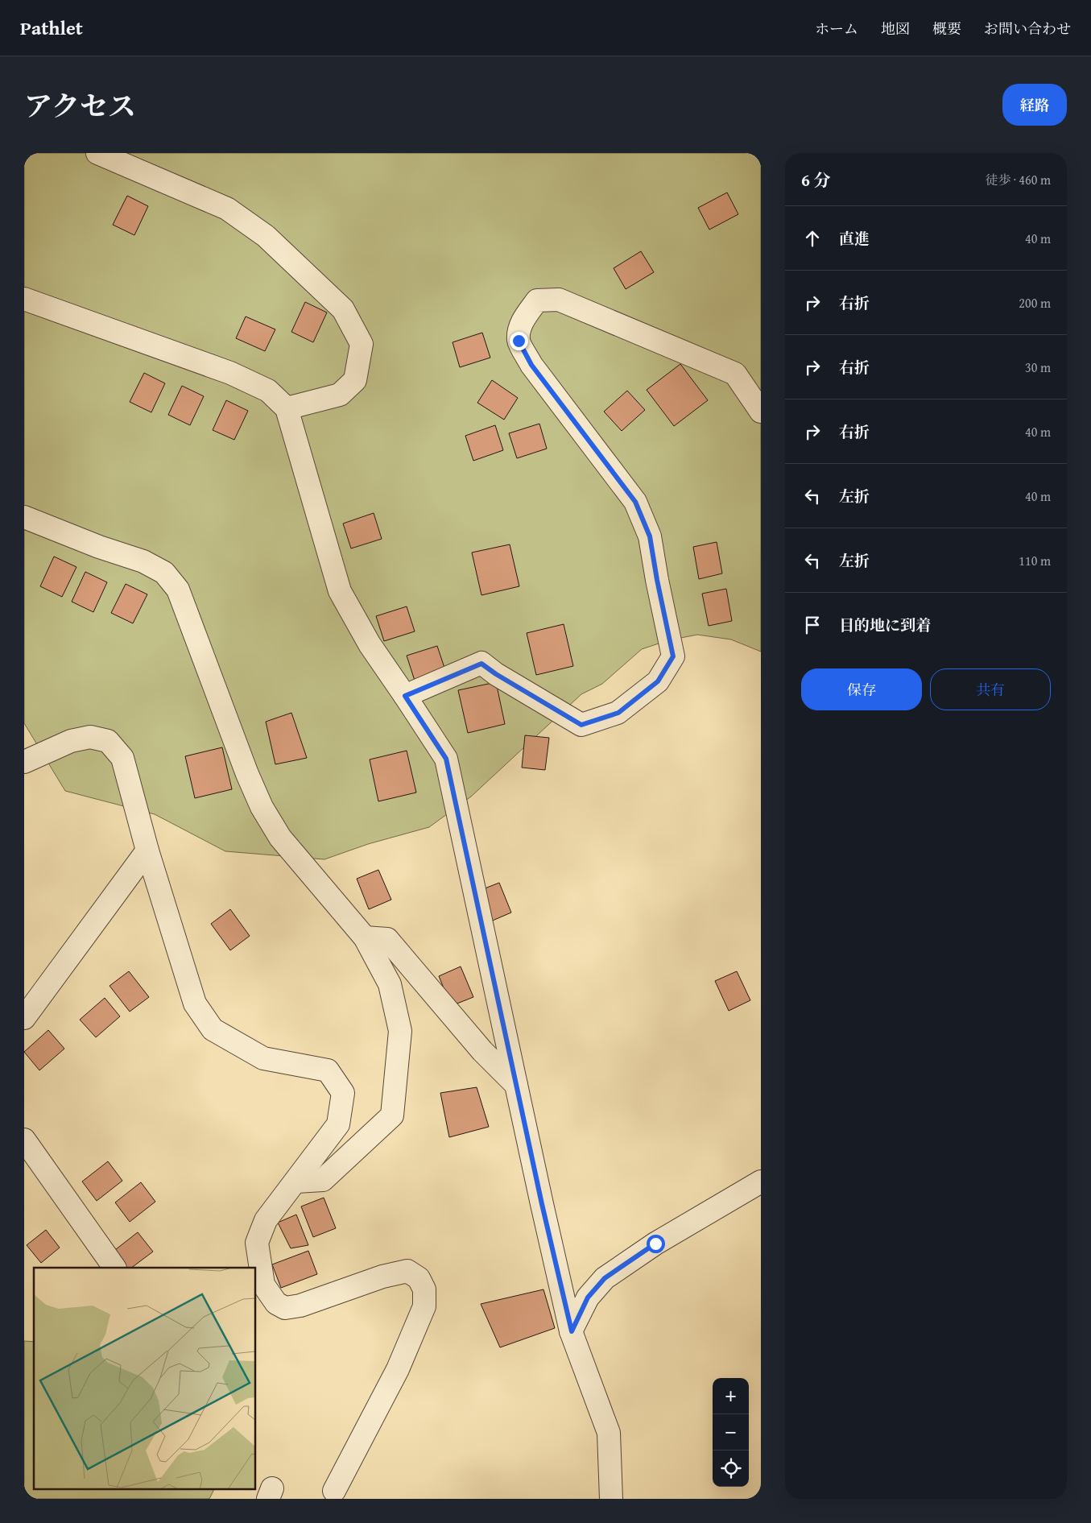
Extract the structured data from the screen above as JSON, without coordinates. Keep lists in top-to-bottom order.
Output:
{
  "page": {
    "header": "Pathlet",
    "nav": [
      "ホーム",
      "地図",
      "概要",
      "お問い合わせ"
    ],
    "title": "アクセス",
    "buttons": [
      "経路",
      ["保存", "共有"]
    ],
    "heading": ["6 分", "徒歩 · 460 m"],
    "list": [
      ["直進", "40 m"],
      ["右折", "200 m"],
      ["右折", "30 m"],
      ["右折", "40 m"],
      ["左折", "40 m"],
      ["左折", "110 m"],
      "目的地に到着"
    ],
    "map_buttons": ["+", "−"]
  }
}
